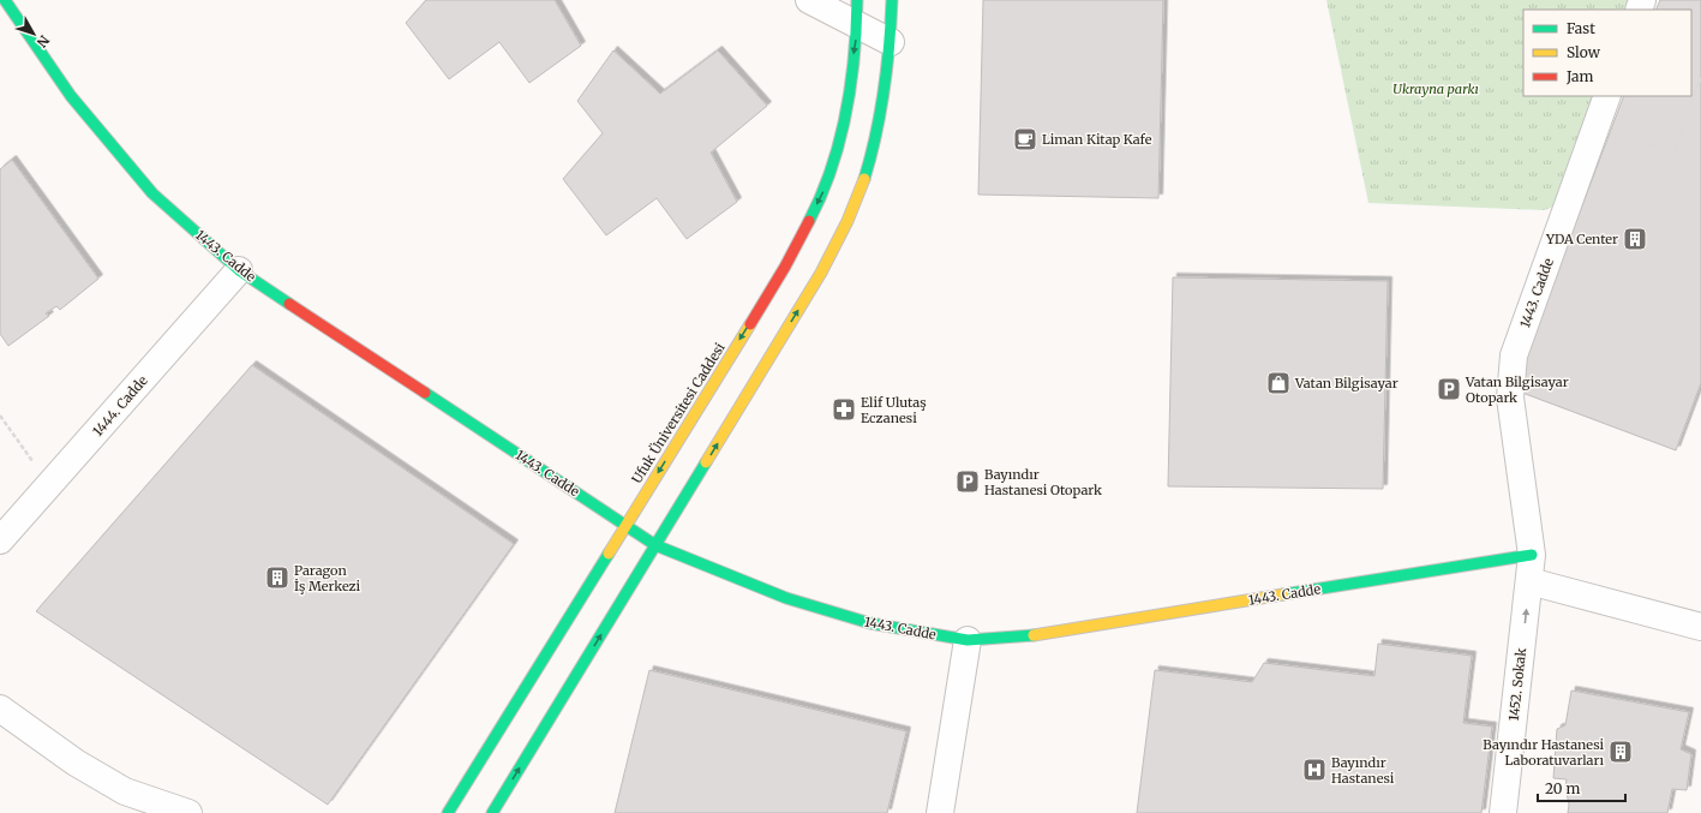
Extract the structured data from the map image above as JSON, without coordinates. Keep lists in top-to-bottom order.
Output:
{
  "streets": {
    "main road": ["1443. Cadde", "Ufuk Üniversitesi Caddesi"],
    "street": ["1444. Cadde", "1452. Sokak"]
  },
  "crossings": [
    ["1443. Cadde", "1444. Cadde"],
    ["1443. Cadde", "Ufuk Üniversitesi Caddesi"],
    ["1443. Cadde", "1452. Sokak"]
  ],
  "one_way": ["1452. Sokak"],
  "parks": ["Ukrayna parkı"],
  "places": {
    "cafe": ["Liman Kitap Kafe"],
    "building": ["YDA Center", "Paragon İş Merkezi", "Bayındır Hastanesi Laboratuvarları"],
    "shop": ["Vatan Bilgisayar"],
    "parking": ["Vatan Bilgisayar Otopark", "Bayındır Hastanesi Otopark"],
    "pharmacy": ["Elif Ulutaş Eczanesi"],
    "hospital": ["Bayındır Hastanesi"]
  },
  "legend": ["Fast", "Slow", "Jam"],
  "scale_bar": "20 m",
  "north": "bottom right"
}
